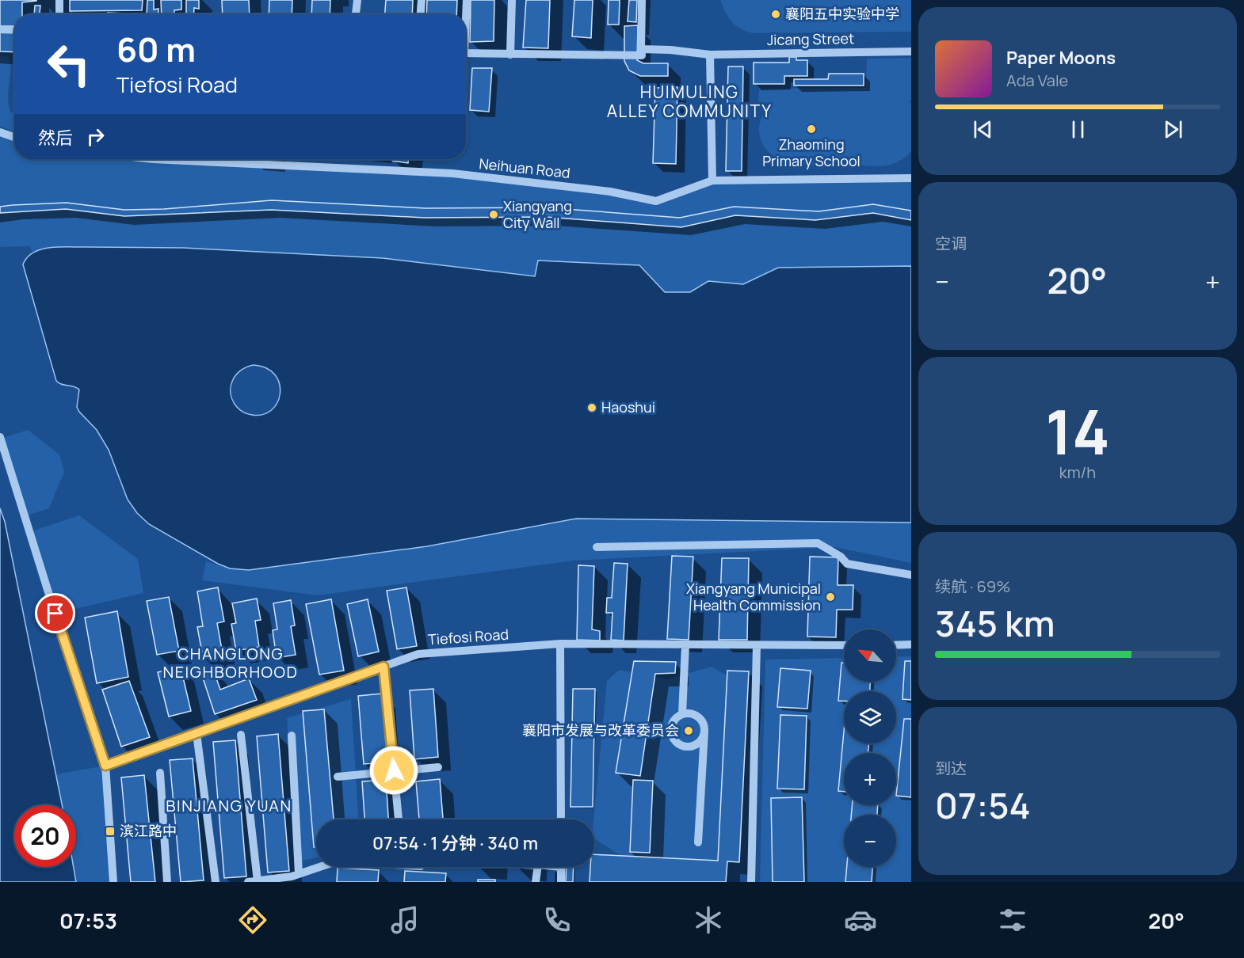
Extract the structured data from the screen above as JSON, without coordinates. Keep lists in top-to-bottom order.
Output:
{
  "streets": {
    "street": ["Jicang Street", "Neihuan Road", "Tiefosi Road"]
  },
  "districts": ["HUIMULING ALLEY COMMUNITY", "CHANGLONG NEIGHBORHOOD", "BINJIANG YUAN"],
  "places": {
    "other": [
      "襄阳五中实验中学",
      "Zhaoming Primary School",
      "Xiangyang City Wall",
      "Haoshui",
      "Xiangyang Municipal Health Commission",
      "襄阳市发展与改革委员会"
    ],
    "transit": ["滨江路中"]
  },
  "north": "top left",
  "page": {
    "turn": ["60 m", "Tiefosi Road"],
    "song": ["Paper Moons", "Ada Vale"],
    "then": "然后",
    "tile": [
      "空调",
      ["14", "km/h"],
      ["续航 · 69%", "345 km"],
      ["到达", "07:54"]
    ],
    "heat": ["−", "20°", "+"],
    "map_buttons": ["+", "−"],
    "limit": "20",
    "trip": "07:54 · 1 分钟 · 340 m",
    "tabs": ["07:53", "20°"]
  }
}
